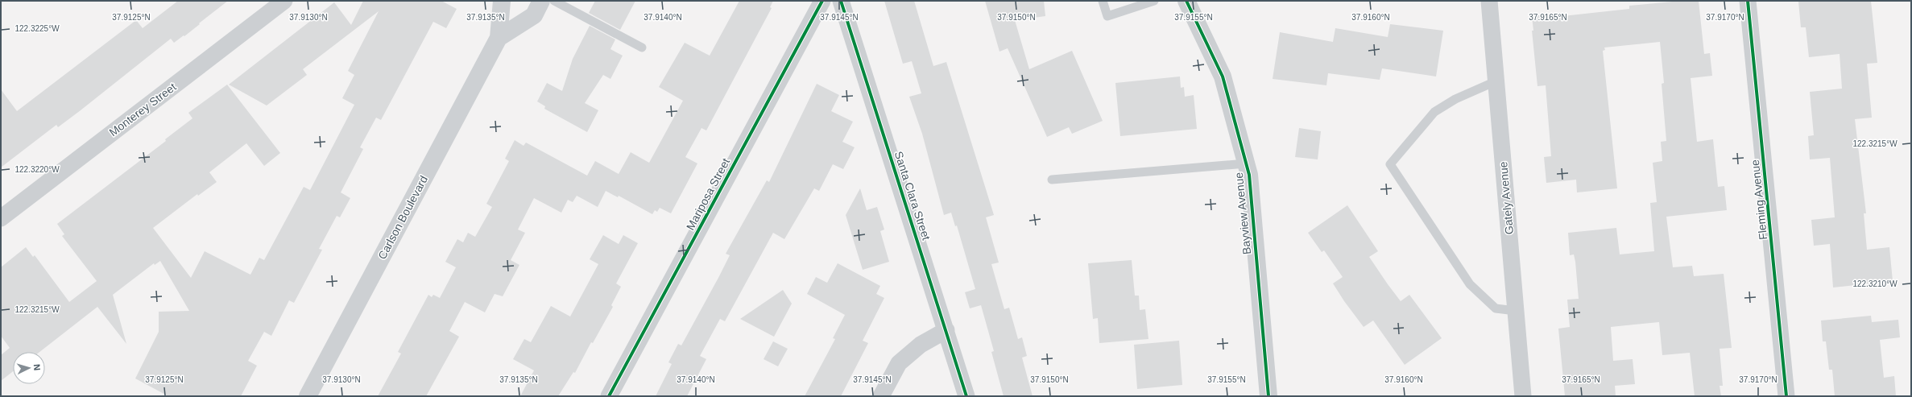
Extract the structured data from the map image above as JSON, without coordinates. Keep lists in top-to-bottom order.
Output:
{
  "streets": {
    "main road": ["Carlson Boulevard"],
    "street": [
      "Monterey Street",
      "Mariposa Street",
      "Santa Clara Street",
      "Gately Avenue",
      "Fleming Avenue",
      "Bayview Avenue"
    ]
  },
  "north": "right",
  "coordinates": [
    "37.9125°N",
    "37.9130°N",
    "37.9135°N",
    "37.9140°N",
    "37.9145°N",
    "37.9150°N",
    "37.9155°N",
    "37.9160°N",
    "37.9165°N",
    "37.9170°N",
    "122.3225°W",
    "122.3215°W",
    "122.3220°W",
    "122.3210°W"
  ]
}
